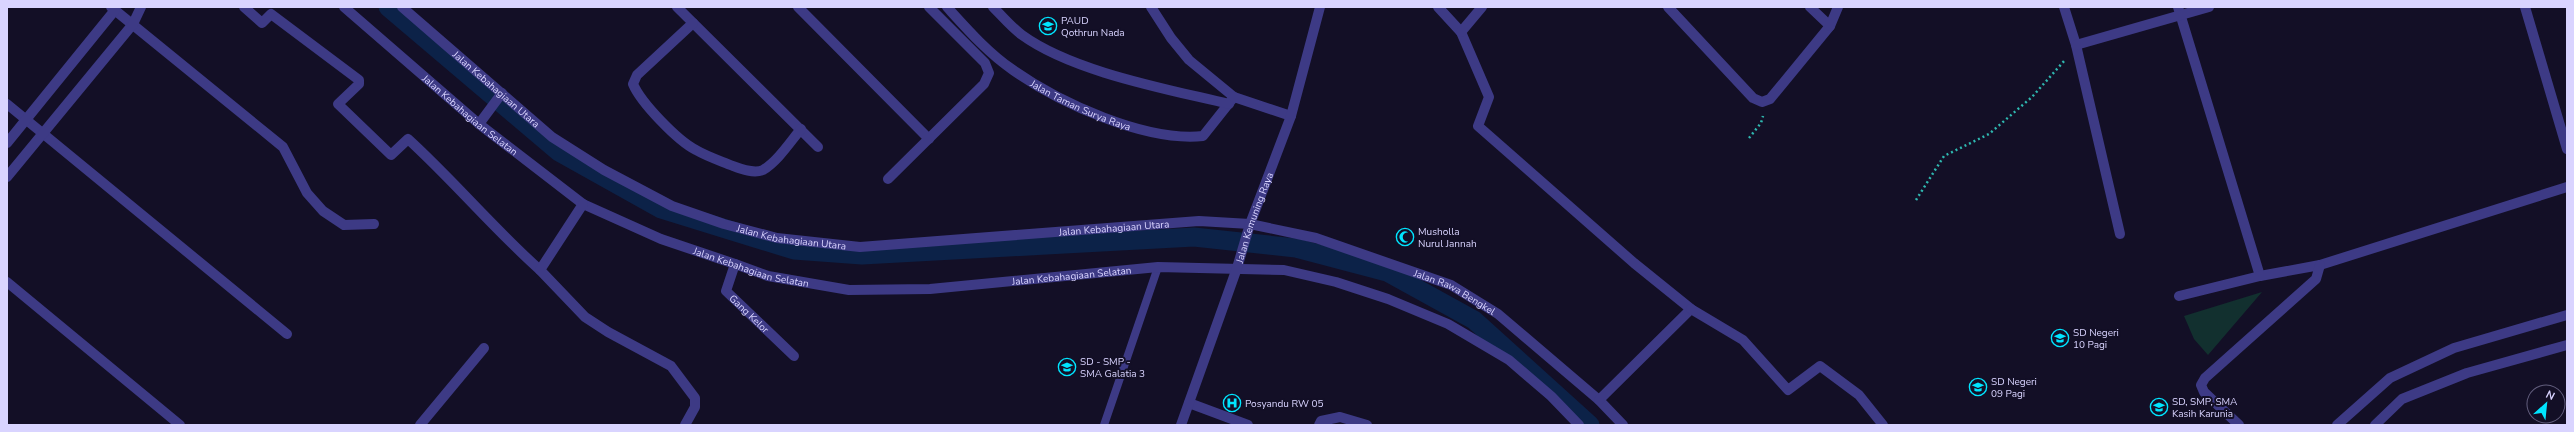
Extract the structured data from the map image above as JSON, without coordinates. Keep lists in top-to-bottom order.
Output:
{
  "streets": {
    "street": [
      "Jalan Kebahagiaan Utara",
      "Jalan Taman Surya Raya",
      "Jalan Kebahagiaan Selatan",
      "Jalan Kemuning Raya",
      "Jalan Rawa Bengkel",
      "Gang Kelor"
    ]
  },
  "crossings": [
    ["Jalan Kebahagiaan Utara", "Jalan Kemuning Raya"],
    ["Jalan Kebahagiaan Utara", "Jalan Rawa Bengkel"],
    ["Jalan Kebahagiaan Selatan", "Jalan Kemuning Raya"],
    ["Jalan Kebahagiaan Selatan", "Gang Kelor"],
    ["Jalan Kemuning Raya", "Jalan Rawa Bengkel"]
  ],
  "places": {
    "school or university": [
      "PAUD Qothrun Nada",
      "SD Negeri 10 Pagi",
      "SD - SMP - SMA Galatia 3",
      "SD Negeri 09 Pagi",
      "SD, SMP, SMA Kasih Karunia"
    ],
    "mosque": ["Musholla Nurul Jannah"],
    "hospital": ["Posyandu RW 05"]
  },
  "north": "top right"
}
